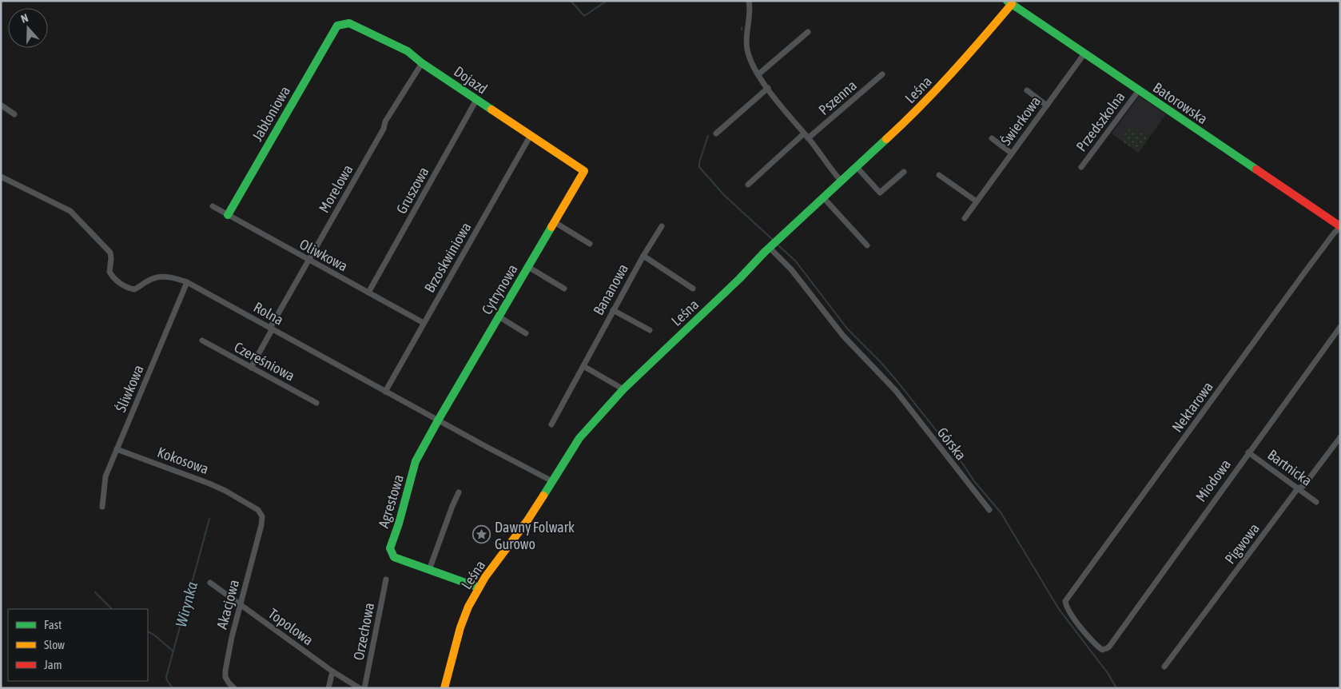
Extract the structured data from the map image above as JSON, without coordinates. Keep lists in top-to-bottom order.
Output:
{
  "streets": {
    "street": [
      "Dojazd",
      "Leśna",
      "Pszenna",
      "Batorowska",
      "Jabłoniowa",
      "Świerkowa",
      "Przedszkolna",
      "Morelowa",
      "Gruszowa",
      "Oliwkowa",
      "Brzoskwiniowa",
      "Cytrynowa",
      "Bananowa",
      "Rolna",
      "Czereśniowa",
      "Śliwkowa",
      "Nektarowa",
      "Górska",
      "Kokosowa",
      "Bartnicka",
      "Miodowa",
      "Agrestowa",
      "Pigwowa",
      "Akacjowa",
      "Topolowa",
      "Orzechowa"
    ]
  },
  "crossings": [
    ["Dojazd", "Jabłoniowa"],
    ["Dojazd", "Morelowa"],
    ["Dojazd", "Gruszowa"],
    ["Dojazd", "Brzoskwiniowa"],
    ["Dojazd", "Cytrynowa"],
    ["Leśna", "Batorowska"],
    ["Leśna", "Rolna"],
    ["Leśna", "Górska"],
    ["Leśna", "Agrestowa"],
    ["Batorowska", "Świerkowa"],
    ["Batorowska", "Przedszkolna"],
    ["Batorowska", "Nektarowa"],
    ["Jabłoniowa", "Oliwkowa"],
    ["Morelowa", "Oliwkowa"],
    ["Morelowa", "Rolna"],
    ["Morelowa", "Czereśniowa"],
    ["Gruszowa", "Oliwkowa"],
    ["Oliwkowa", "Brzoskwiniowa"],
    ["Brzoskwiniowa", "Rolna"],
    ["Cytrynowa", "Rolna"],
    ["Cytrynowa", "Agrestowa"],
    ["Rolna", "Śliwkowa"],
    ["Rolna", "Agrestowa"],
    ["Śliwkowa", "Kokosowa"],
    ["Nektarowa", "Miodowa"],
    ["Kokosowa", "Akacjowa"],
    ["Bartnicka", "Miodowa"],
    ["Bartnicka", "Pigwowa"],
    ["Akacjowa", "Topolowa"]
  ],
  "water": ["Wirynka"],
  "places": {
    "place": ["Dawny Folwark Gurowo"]
  },
  "legend": ["Fast", "Slow", "Jam"],
  "north": "top"
}
